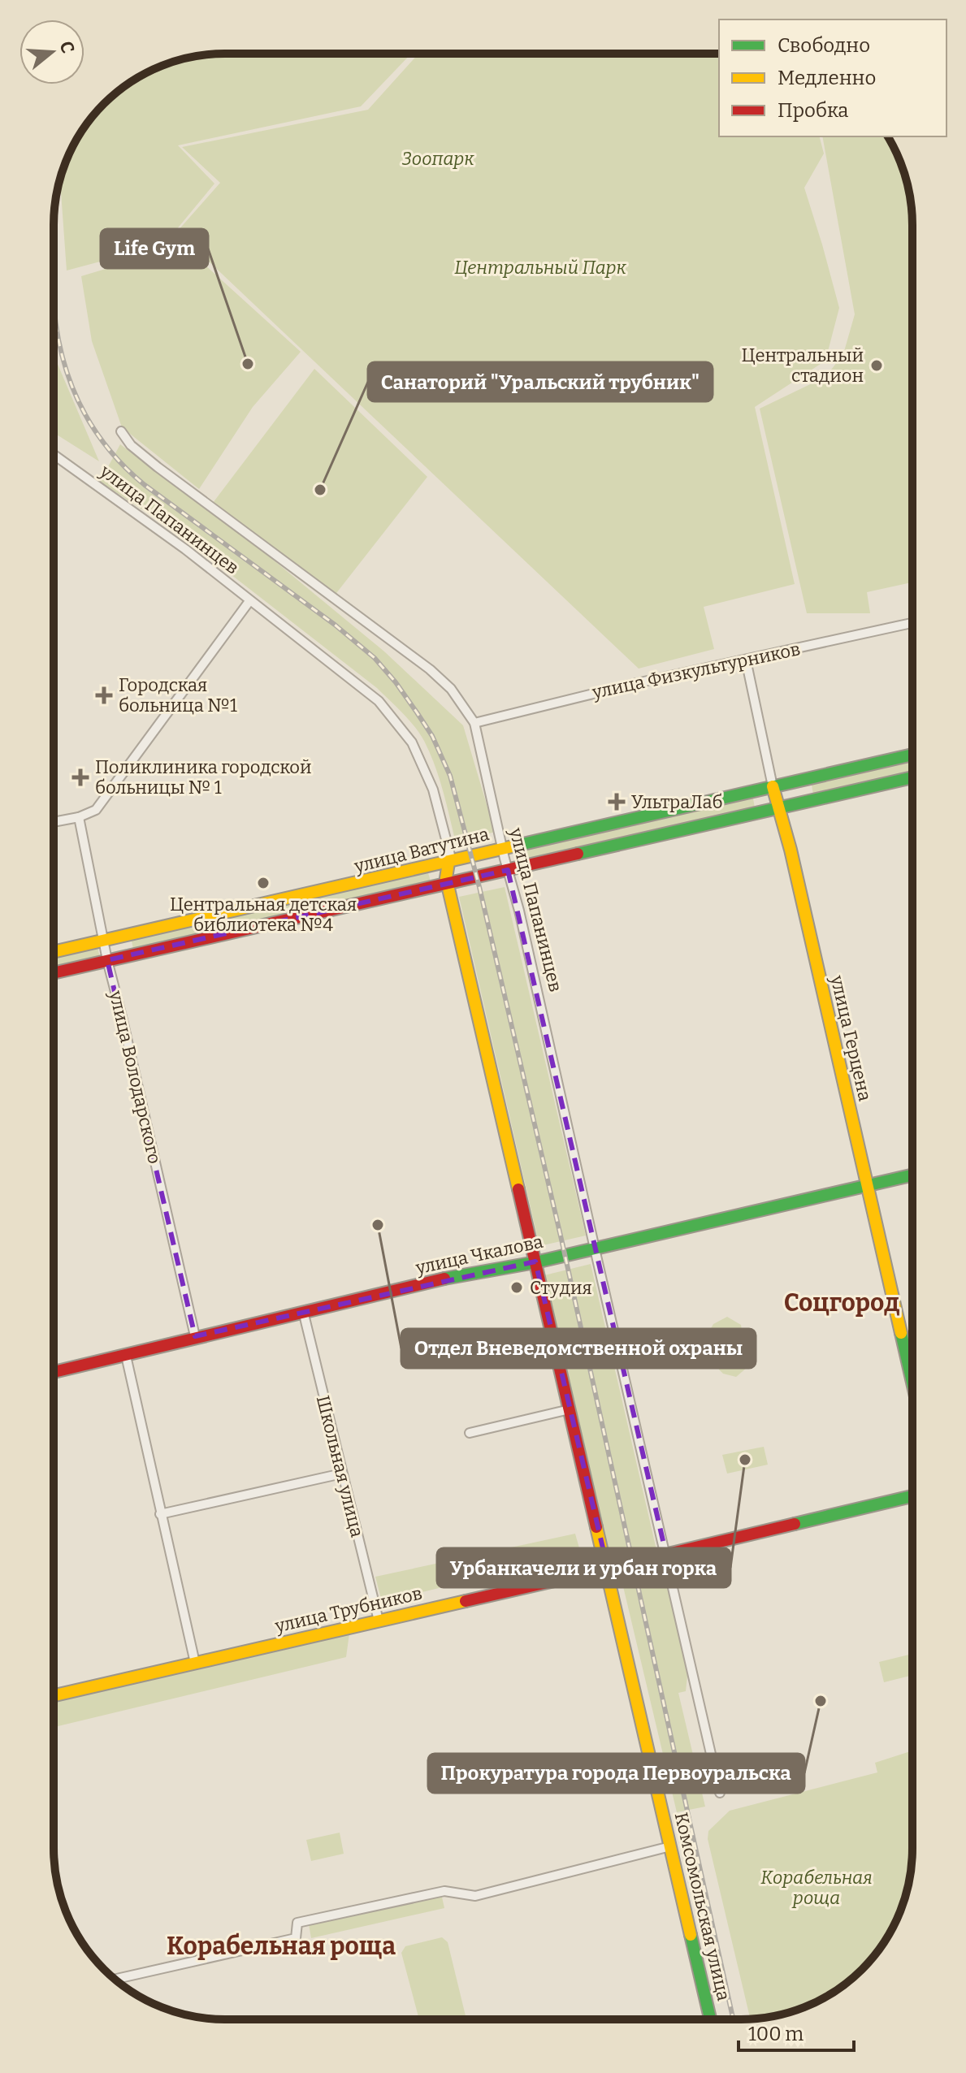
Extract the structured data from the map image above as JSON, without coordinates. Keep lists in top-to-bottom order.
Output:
{
  "streets": {
    "street": [
      "улица Папанинцев",
      "улица Физкультурников",
      "улица Ватутина",
      "улица Герцена",
      "улица Володарского",
      "улица Чкалова",
      "Школьная улица",
      "улица Трубников",
      "Комсомольская улица"
    ]
  },
  "crossings": [
    ["улица Папанинцев", "улица Физкультурников"],
    ["улица Папанинцев", "улица Ватутина"],
    ["улица Папанинцев", "улица Чкалова"],
    ["улица Папанинцев", "улица Трубников"],
    ["улица Папанинцев", "Комсомольская улица"],
    ["улица Физкультурников", "улица Герцена"],
    ["улица Ватутина", "улица Герцена"],
    ["улица Ватутина", "улица Володарского"],
    ["улица Герцена", "улица Чкалова"],
    ["улица Володарского", "улица Чкалова"],
    ["улица Чкалова", "Школьная улица"],
    ["Школьная улица", "улица Трубников"],
    ["улица Трубников", "Комсомольская улица"]
  ],
  "districts": ["Соцгород", "Корабельная роща"],
  "parks": ["Зоопарк", "Центральный Парк", "Корабельная роща"],
  "places": {
    "other": [
      "Life Gym",
      "Центральный стадион",
      "Санаторий \"Уральский трубник\"",
      "Центральная детская библиотека №4",
      "Отдел Вневедомственной охраны",
      "Студия",
      "Урбанкачели и урбан горка",
      "Прокуратура города Первоуральска"
    ],
    "health": ["Городская больница №1", "Поликлиника городской больницы № 1", "УльтраЛаб"]
  },
  "legend": ["Свободно", "Медленно", "Пробка"],
  "scale_bar": "100 m",
  "north": "right"
}
